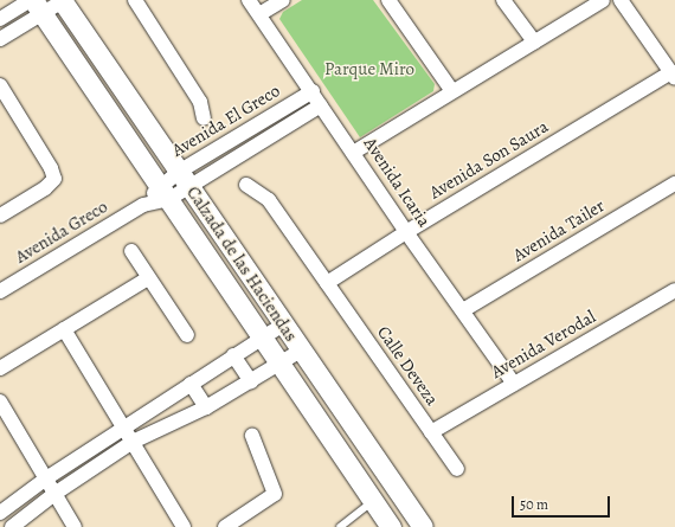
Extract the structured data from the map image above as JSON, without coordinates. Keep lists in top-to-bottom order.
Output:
{
  "streets": {
    "main road": ["Calzada de las Haciendas"],
    "street": [
      "Avenida El Greco",
      "Avenida Son Saura",
      "Avenida Icaria",
      "Avenida Tailer",
      "Avenida Greco",
      "Avenida Verodal",
      "Calle Deveza"
    ]
  },
  "crossings": [
    ["Avenida El Greco", "Avenida Icaria"],
    ["Avenida El Greco", "Avenida Greco"],
    ["Avenida El Greco", "Calzada de las Haciendas"],
    ["Avenida Son Saura", "Avenida Icaria"],
    ["Avenida Son Saura", "Calle Deveza"],
    ["Avenida Icaria", "Avenida Tailer"],
    ["Avenida Icaria", "Avenida Verodal"],
    ["Avenida Greco", "Calzada de las Haciendas"],
    ["Avenida Verodal", "Calle Deveza"]
  ],
  "parks": ["Parque Miro"],
  "scale_bar": "50 m"
}
